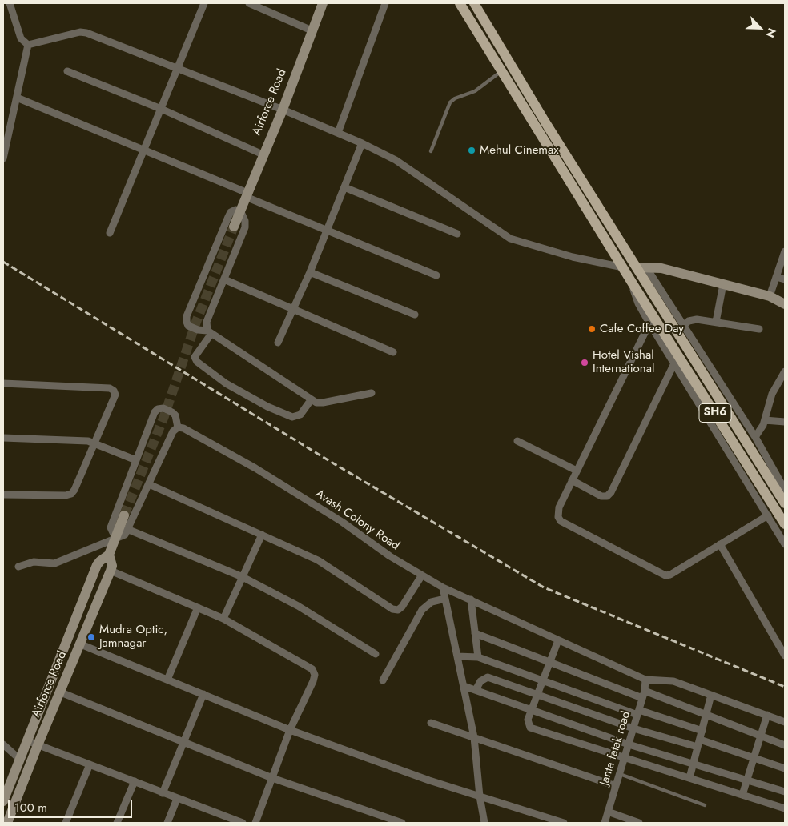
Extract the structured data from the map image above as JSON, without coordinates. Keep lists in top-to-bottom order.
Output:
{
  "streets": {
    "main road": ["Airforce Road", "SH6"],
    "street": ["Avash Colony Road", "Janta fatak road"]
  },
  "crossings": [
    ["Avash Colony Road", "Janta fatak road"]
  ],
  "places": [
    "Mehul Cinemax",
    "Cafe Coffee Day",
    "Hotel Vishal International",
    "Mudra Optic, Jamnagar"
  ],
  "scale_bar": "100 m",
  "north": "bottom right"
}
